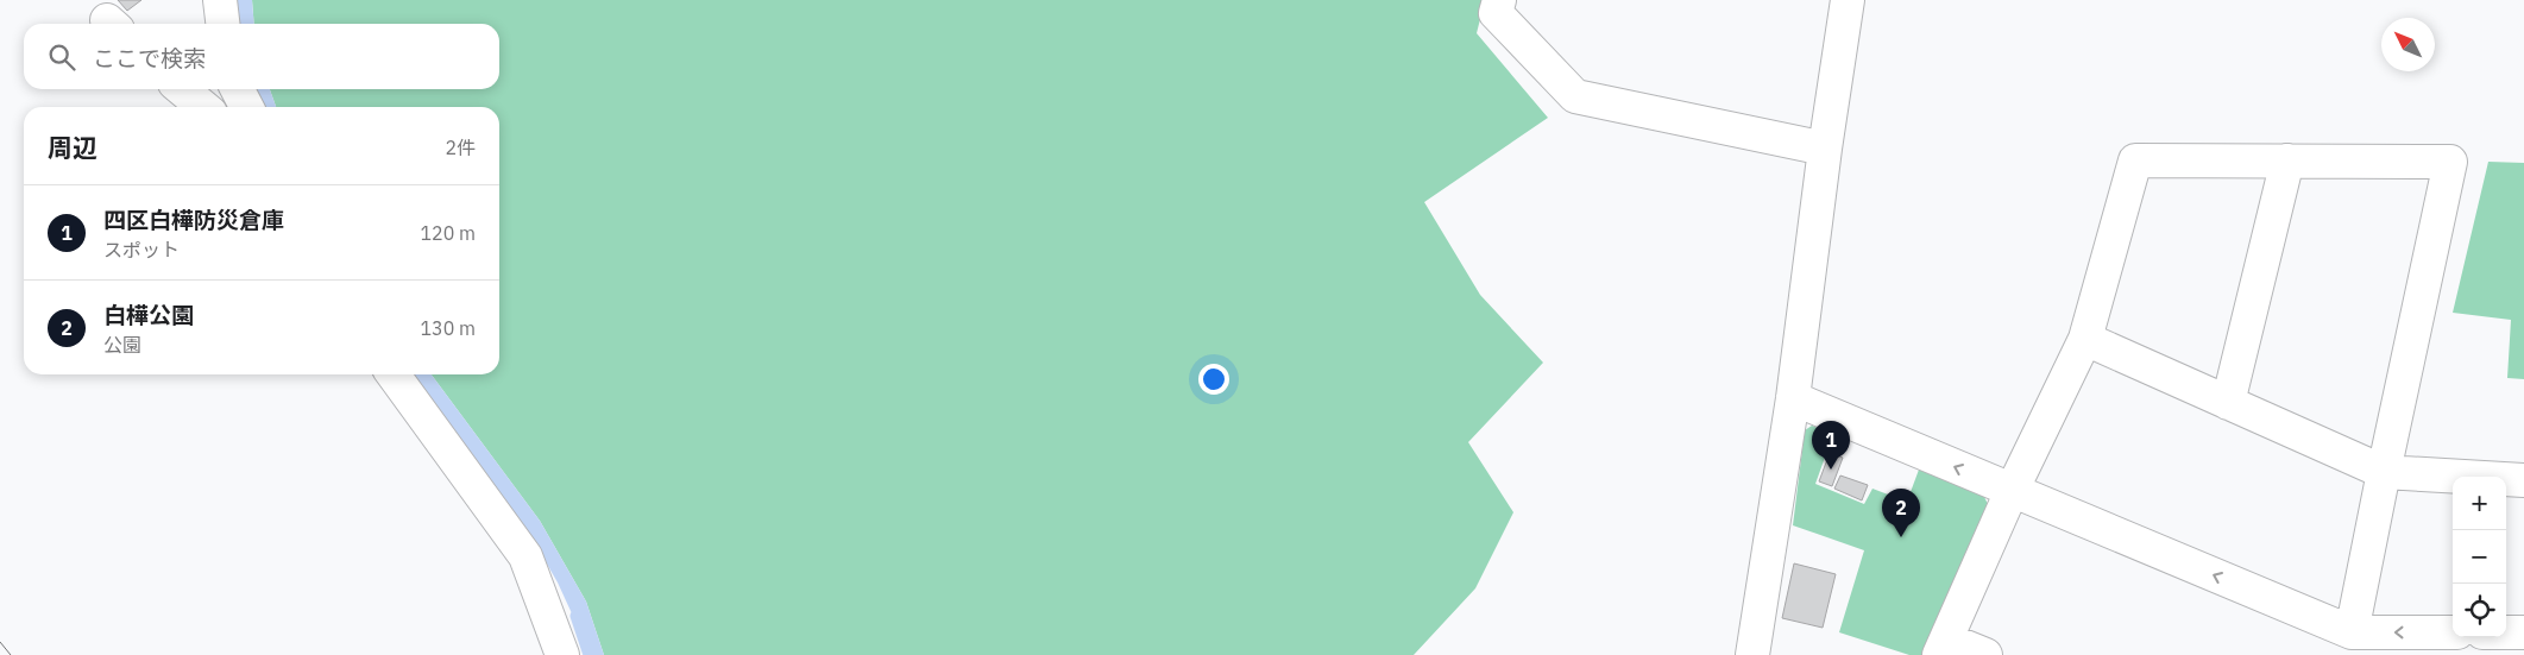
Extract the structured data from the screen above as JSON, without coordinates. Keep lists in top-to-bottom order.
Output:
{
  "north": "top left",
  "page": {
    "search": "ここで検索",
    "heading": ["周辺", "2件"],
    "list": [
      {
        "mark": "1",
        "name": "四区白樺防災倉庫",
        "note": "スポット",
        "value": "120 m"
      },
      {
        "mark": "2",
        "name": "白樺公園",
        "note": "公園",
        "value": "130 m"
      }
    ],
    "pins": ["1", "2"],
    "map_buttons": ["+", "−"]
  }
}
